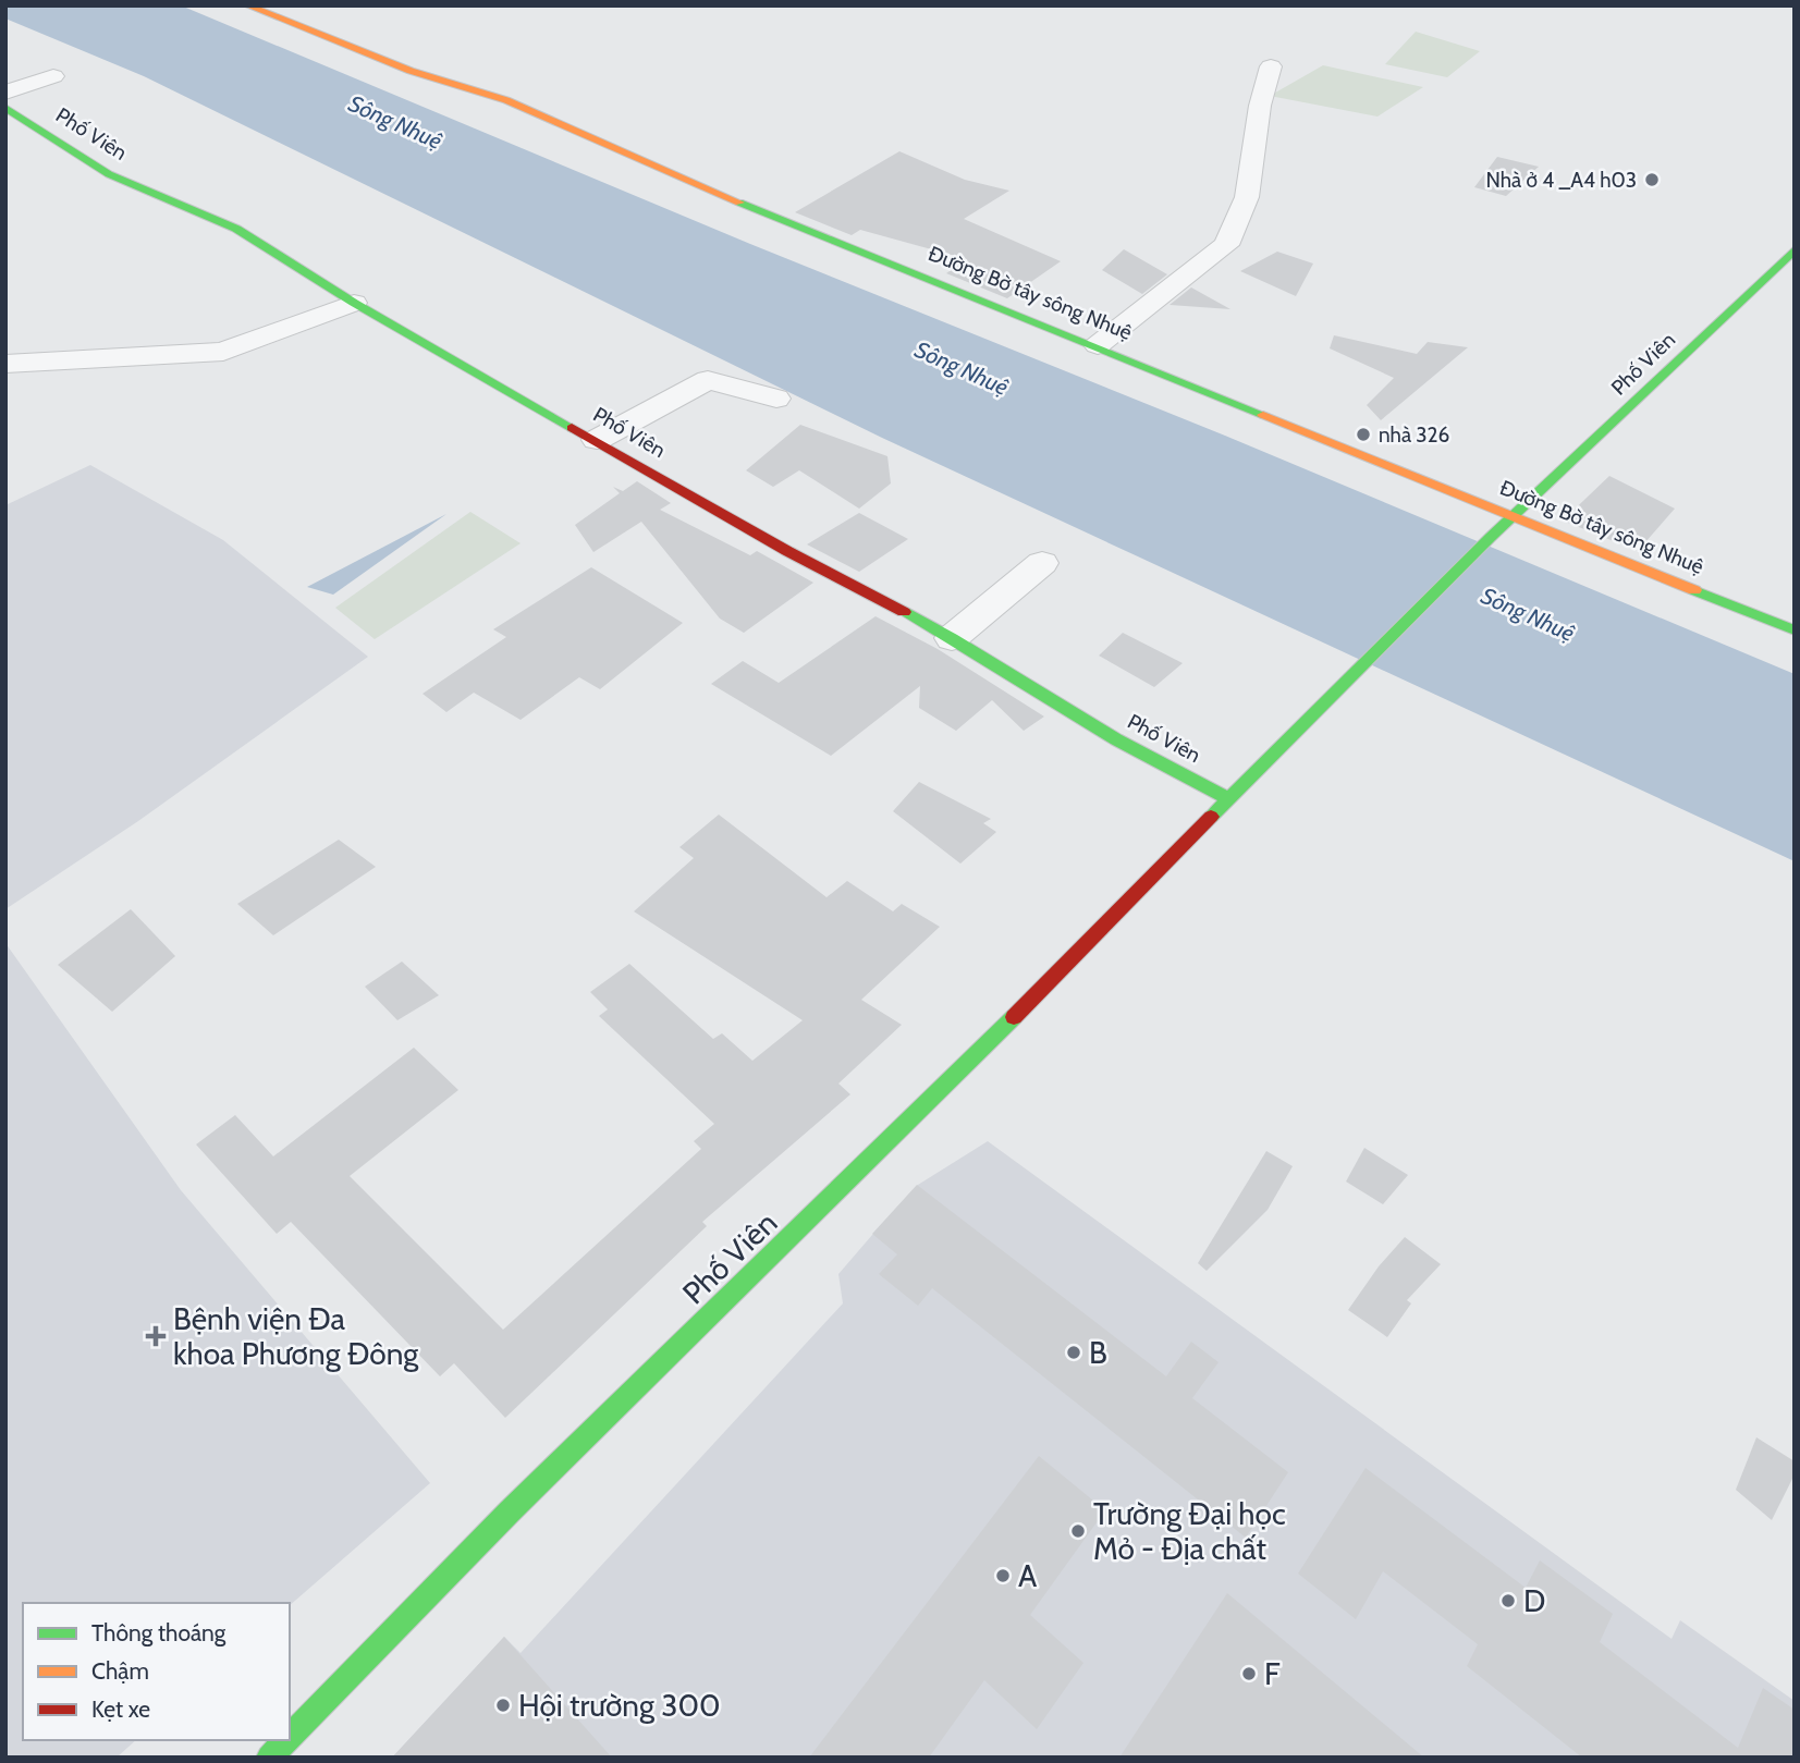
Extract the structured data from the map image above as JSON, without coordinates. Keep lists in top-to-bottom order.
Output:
{
  "streets": {
    "street": ["Phố Viên", "Đường Bờ tây sông Nhuệ"]
  },
  "crossings": [
    ["Phố Viên", "Đường Bờ tây sông Nhuệ"]
  ],
  "water": ["Sông Nhuệ"],
  "places": {
    "other": [
      "Nhà ở 4 _A4 h03",
      "nhà 326",
      "B",
      "Trường Đại học Mỏ - Địa chất",
      "A",
      "D",
      "F",
      "Hội trường 300"
    ],
    "health": ["Bệnh viện Đa khoa Phương Đông"]
  },
  "legend": ["Thông thoáng", "Chậm", "Kẹt xe"]
}
